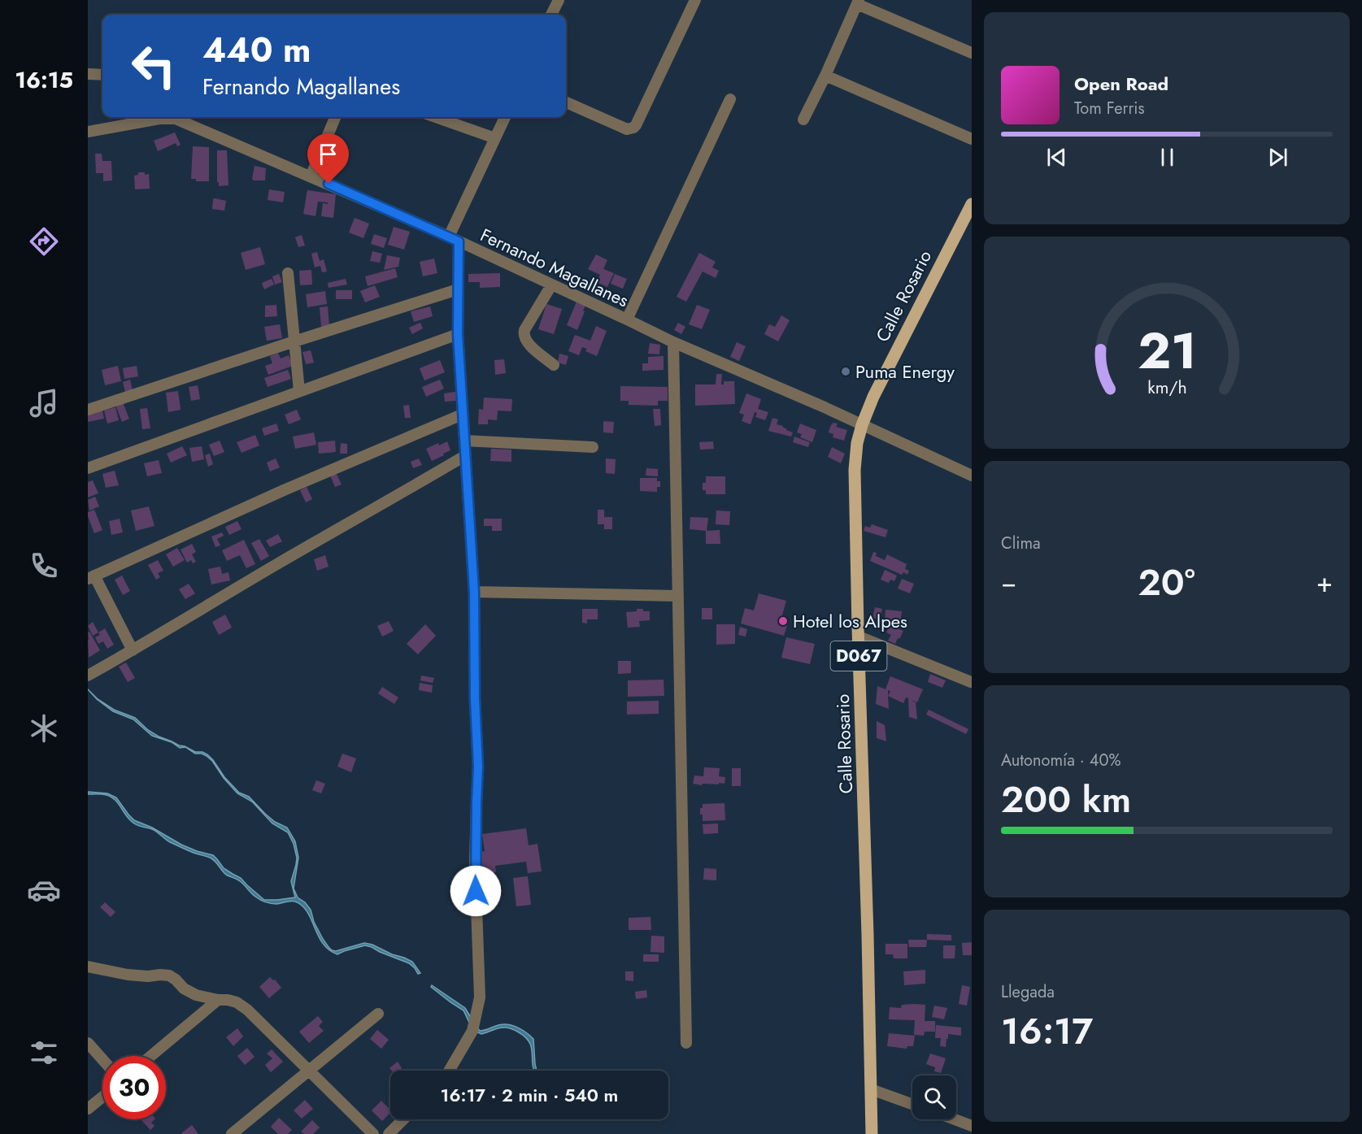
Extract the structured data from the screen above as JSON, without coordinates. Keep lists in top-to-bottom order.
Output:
{
  "streets": {
    "main road": ["Calle Rosario", "D067"],
    "street": ["Fernando Magallanes"]
  },
  "crossings": [
    ["Fernando Magallanes", "Calle Rosario"]
  ],
  "places": ["Puma Energy", "Hotel los Alpes"],
  "page": {
    "tabs": "16:15",
    "turn": ["440 m", "Fernando Magallanes"],
    "song": ["Open Road", "Tom Ferris"],
    "tile": [
      "Clima",
      ["Autonomía · 40%", "200 km"],
      ["Llegada", "16:17"]
    ],
    "heat": ["−", "20°", "+"],
    "limit": "30",
    "trip": "16:17 · 2 min · 540 m",
    "gauge": ["21", "km/h"]
  }
}
